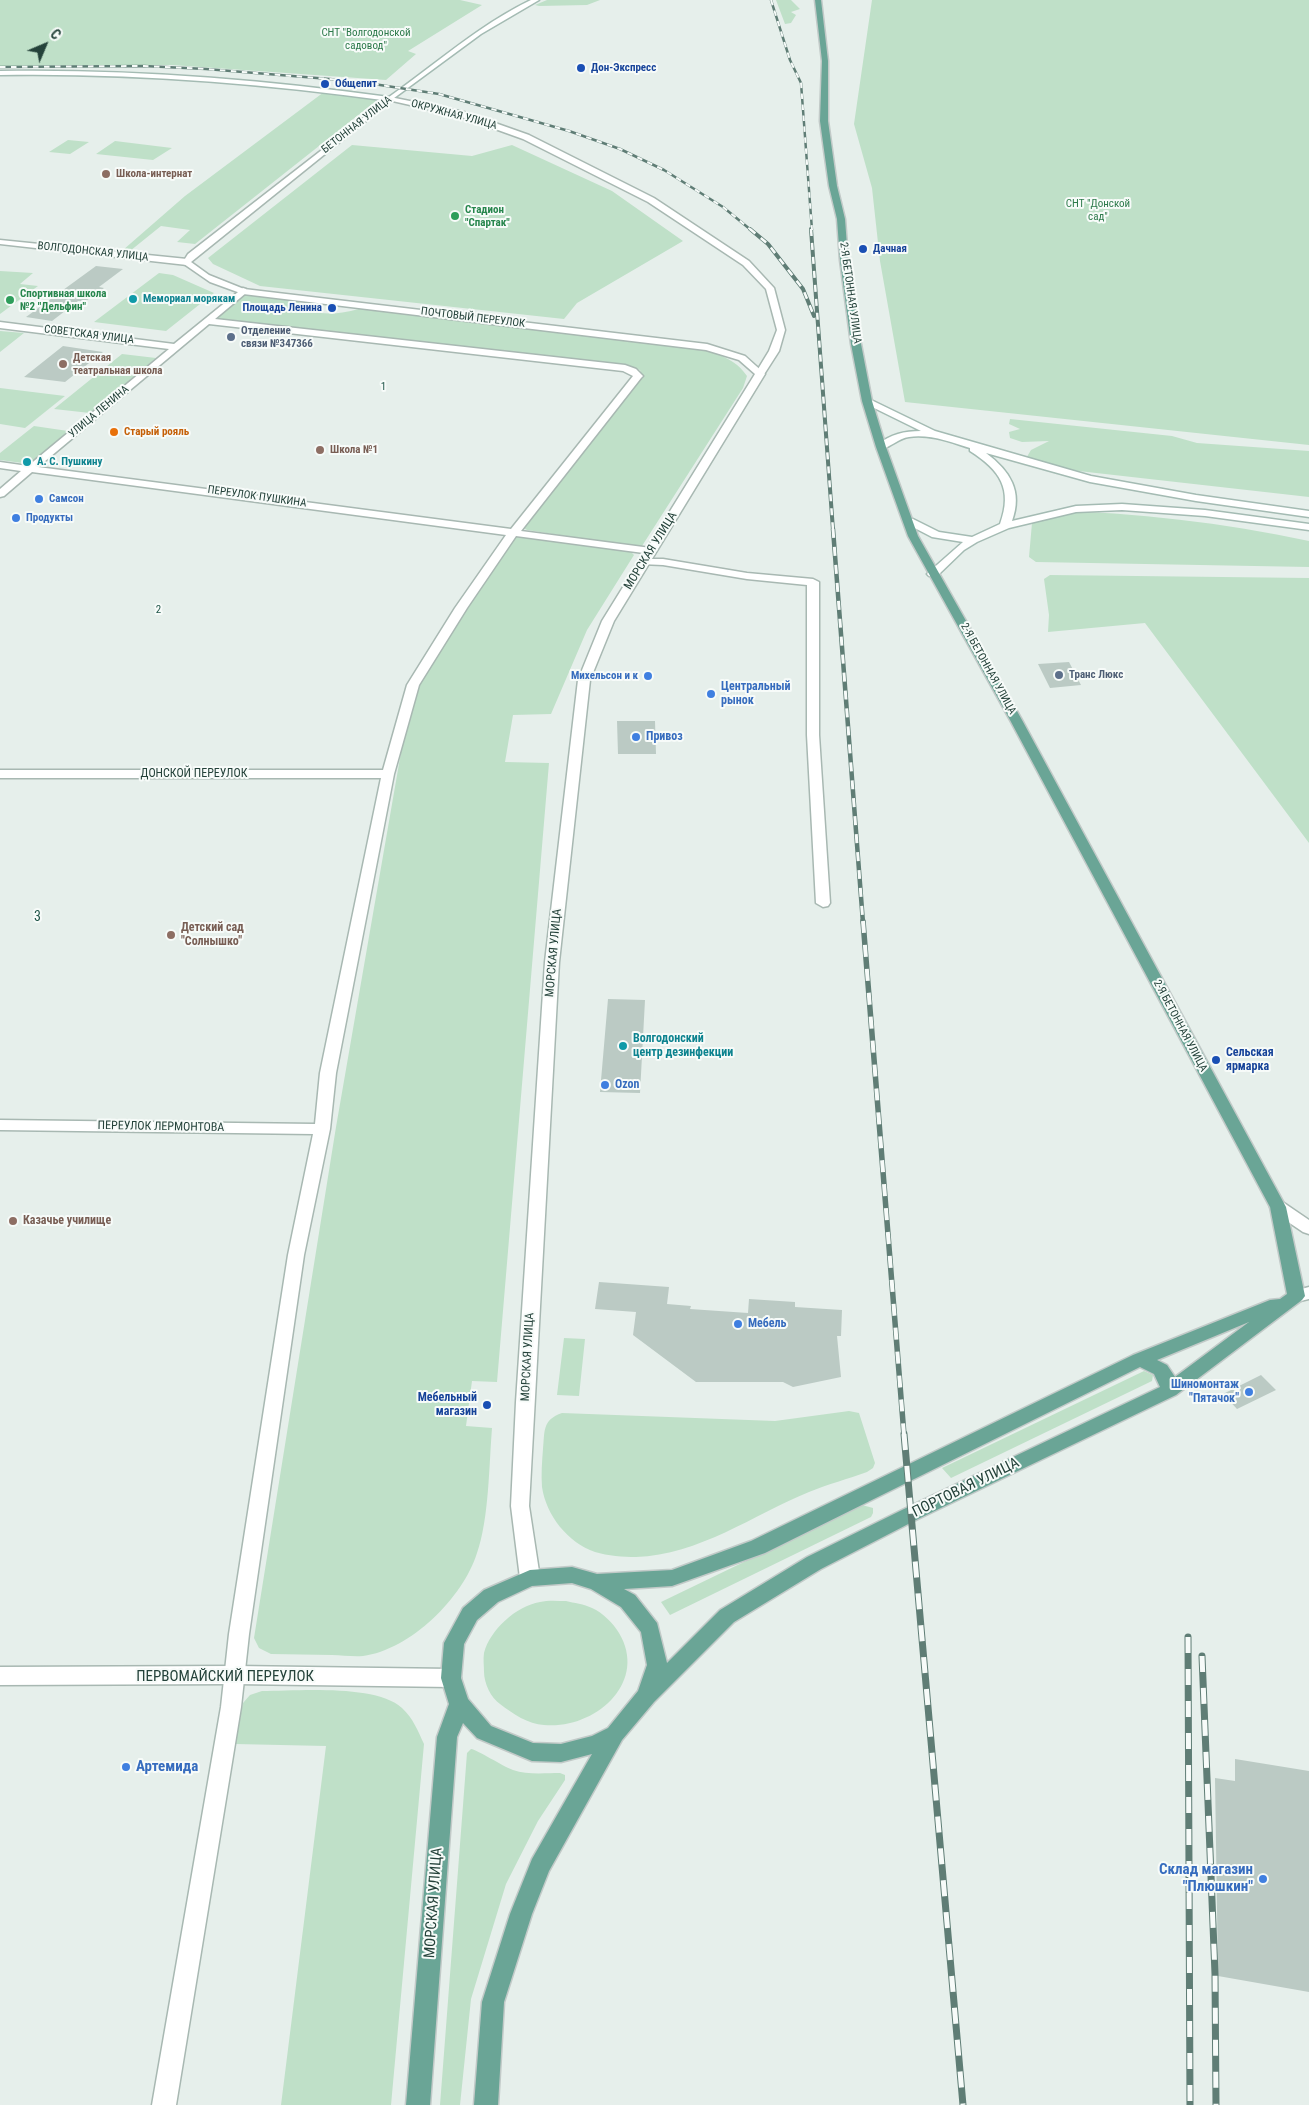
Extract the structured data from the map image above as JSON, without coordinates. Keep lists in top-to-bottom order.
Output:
{
  "streets": {
    "main road": ["2-Я БЕТОННАЯ УЛИЦА", "МОРСКАЯ УЛИЦА", "ПОРТОВАЯ УЛИЦА"],
    "street": [
      "ОКРУЖНАЯ УЛИЦА",
      "БЕТОННАЯ УЛИЦА",
      "ВОЛГОДОНСКАЯ УЛИЦА",
      "ПОЧТОВЫЙ ПЕРЕУЛОК",
      "СОВЕТСКАЯ УЛИЦА",
      "УЛИЦА ЛЕНИНА",
      "ПЕРЕУЛОК ПУШКИНА",
      "ДОНСКОЙ ПЕРЕУЛОК",
      "ПЕРЕУЛОК ЛЕРМОНТОВА",
      "ПЕРВОМАЙСКИЙ ПЕРЕУЛОК"
    ]
  },
  "crossings": [
    ["ОКРУЖНАЯ УЛИЦА", "БЕТОННАЯ УЛИЦА"],
    ["ОКРУЖНАЯ УЛИЦА", "ПОЧТОВЫЙ ПЕРЕУЛОК"],
    ["ОКРУЖНАЯ УЛИЦА", "МОРСКАЯ УЛИЦА"],
    ["БЕТОННАЯ УЛИЦА", "ВОЛГОДОНСКАЯ УЛИЦА"],
    ["БЕТОННАЯ УЛИЦА", "ПОЧТОВЫЙ ПЕРЕУЛОК"],
    ["ВОЛГОДОНСКАЯ УЛИЦА", "ПОЧТОВЫЙ ПЕРЕУЛОК"],
    ["2-Я БЕТОННАЯ УЛИЦА", "ПОРТОВАЯ УЛИЦА"],
    ["ПОЧТОВЫЙ ПЕРЕУЛОК", "УЛИЦА ЛЕНИНА"],
    ["ПОЧТОВЫЙ ПЕРЕУЛОК", "МОРСКАЯ УЛИЦА"],
    ["СОВЕТСКАЯ УЛИЦА", "УЛИЦА ЛЕНИНА"],
    ["УЛИЦА ЛЕНИНА", "ПЕРЕУЛОК ПУШКИНА"],
    ["ПЕРЕУЛОК ПУШКИНА", "МОРСКАЯ УЛИЦА"]
  ],
  "districts": ["1", "2", "3"],
  "parks": ["СНТ \"Волгодонской садовод\"", "СНТ \"Донской сад\""],
  "places": [
    "Дон-Экспресс",
    "Общепит",
    "Школа-интернат",
    "Стадион \"Спартак\"",
    "Дачная",
    "Мемориал морякам",
    "Спортивная школа №2 \"Дельфин\"",
    "Площадь Ленина",
    "Отделение связи №347366",
    "Детская театральная школа",
    "Старый рояль",
    "Школа №1",
    "А. С. Пушкину",
    "Самсон",
    "Продукты",
    "Транс Люкс",
    "Михельсон и к",
    "Центральный рынок",
    "Привоз",
    "Детский сад \"Солнышко\"",
    "Волгодонский центр дезинфекции",
    "Сельская ярмарка",
    "Ozon",
    "Казачье училище",
    "Мебель",
    "Шиномонтаж \"Пятачок\"",
    "Мебельный магазин",
    "Артемида",
    "Склад магазин \"Плюшкин\""
  ],
  "north": "top right"
}
